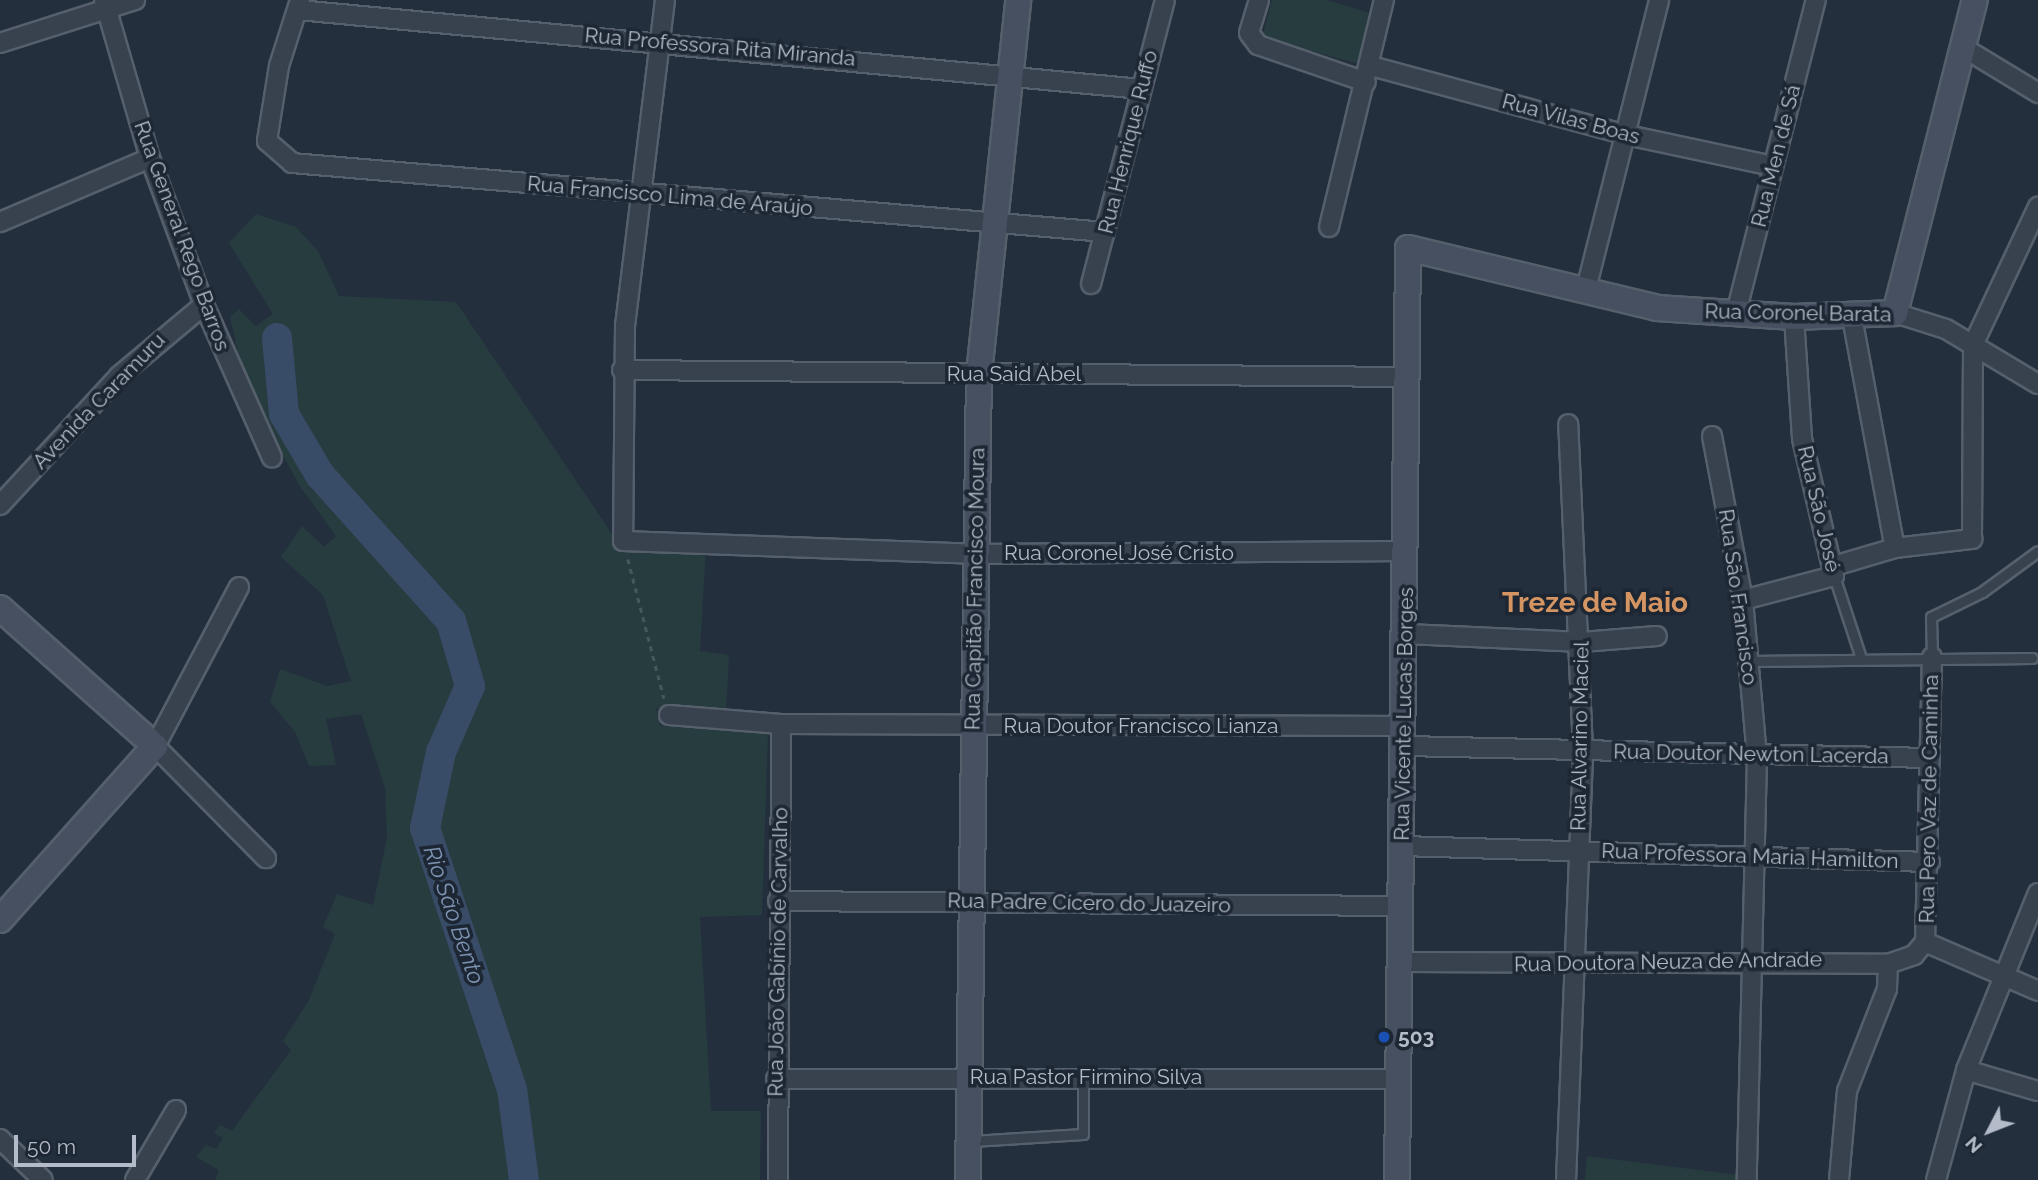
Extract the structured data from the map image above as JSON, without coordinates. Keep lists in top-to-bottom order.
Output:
{
  "streets": {
    "main road": ["Rua Coronel Barata", "Rua Capitão Francisco Moura", "Rua Vicente Lucas Borges"],
    "street": [
      "Rua Professora Rita Miranda",
      "Rua Vilas Boas",
      "Rua Henrique Ruffo",
      "Rua Men de Sá",
      "Rua Francisco Lima de Araújo",
      "Rua General Rego Barros",
      "Rua Said Abel",
      "Avenida Caramuru",
      "Rua São José",
      "Rua Coronel José Cristo",
      "Rua São Francisco",
      "Rua Doutor Francisco Lianza",
      "Rua Alvarino Maciel",
      "Rua Doutor Newton Lacerda",
      "Rua Pero Vaz de Caminha",
      "Rua Professora Maria Hamilton",
      "Rua Padre Cícero do Juazeiro",
      "Rua João Gabínio de Carvalho",
      "Rua Doutora Neuza de Andrade",
      "Rua Pastor Firmino Silva"
    ]
  },
  "crossings": [
    ["Rua Professora Rita Miranda", "Rua Henrique Ruffo"],
    ["Rua Professora Rita Miranda", "Rua Francisco Lima de Araújo"],
    ["Rua Professora Rita Miranda", "Rua Capitão Francisco Moura"],
    ["Rua Vilas Boas", "Rua Men de Sá"],
    ["Rua Henrique Ruffo", "Rua Francisco Lima de Araújo"],
    ["Rua Men de Sá", "Rua Coronel Barata"],
    ["Rua Francisco Lima de Araújo", "Rua Capitão Francisco Moura"],
    ["Rua General Rego Barros", "Avenida Caramuru"],
    ["Rua Coronel Barata", "Rua São José"],
    ["Rua Coronel Barata", "Rua Vicente Lucas Borges"],
    ["Rua Said Abel", "Rua Capitão Francisco Moura"],
    ["Rua Said Abel", "Rua Vicente Lucas Borges"],
    ["Rua Coronel José Cristo", "Rua Capitão Francisco Moura"],
    ["Rua Coronel José Cristo", "Rua Vicente Lucas Borges"],
    ["Rua Capitão Francisco Moura", "Rua Doutor Francisco Lianza"],
    ["Rua Capitão Francisco Moura", "Rua Padre Cícero do Juazeiro"],
    ["Rua Capitão Francisco Moura", "Rua Pastor Firmino Silva"],
    ["Rua São Francisco", "Rua Doutor Newton Lacerda"],
    ["Rua São Francisco", "Rua Professora Maria Hamilton"],
    ["Rua São Francisco", "Rua Doutora Neuza de Andrade"],
    ["Rua Vicente Lucas Borges", "Rua Doutor Francisco Lianza"],
    ["Rua Vicente Lucas Borges", "Rua Doutor Newton Lacerda"],
    ["Rua Vicente Lucas Borges", "Rua Professora Maria Hamilton"],
    ["Rua Vicente Lucas Borges", "Rua Padre Cícero do Juazeiro"],
    ["Rua Vicente Lucas Borges", "Rua Doutora Neuza de Andrade"],
    ["Rua Vicente Lucas Borges", "Rua Pastor Firmino Silva"],
    ["Rua Doutor Francisco Lianza", "Rua Doutor Newton Lacerda"],
    ["Rua Doutor Francisco Lianza", "Rua João Gabínio de Carvalho"],
    ["Rua Alvarino Maciel", "Rua Doutor Newton Lacerda"],
    ["Rua Alvarino Maciel", "Rua Professora Maria Hamilton"],
    ["Rua Alvarino Maciel", "Rua Doutora Neuza de Andrade"],
    ["Rua Doutor Newton Lacerda", "Rua Pero Vaz de Caminha"],
    ["Rua Pero Vaz de Caminha", "Rua Professora Maria Hamilton"],
    ["Rua Pero Vaz de Caminha", "Rua Doutora Neuza de Andrade"],
    ["Rua Padre Cícero do Juazeiro", "Rua João Gabínio de Carvalho"],
    ["Rua João Gabínio de Carvalho", "Rua Pastor Firmino Silva"]
  ],
  "districts": ["Treze de Maio"],
  "water": ["Rio São Bento"],
  "places": ["503"],
  "scale_bar": "50 m",
  "north": "bottom left"
}
